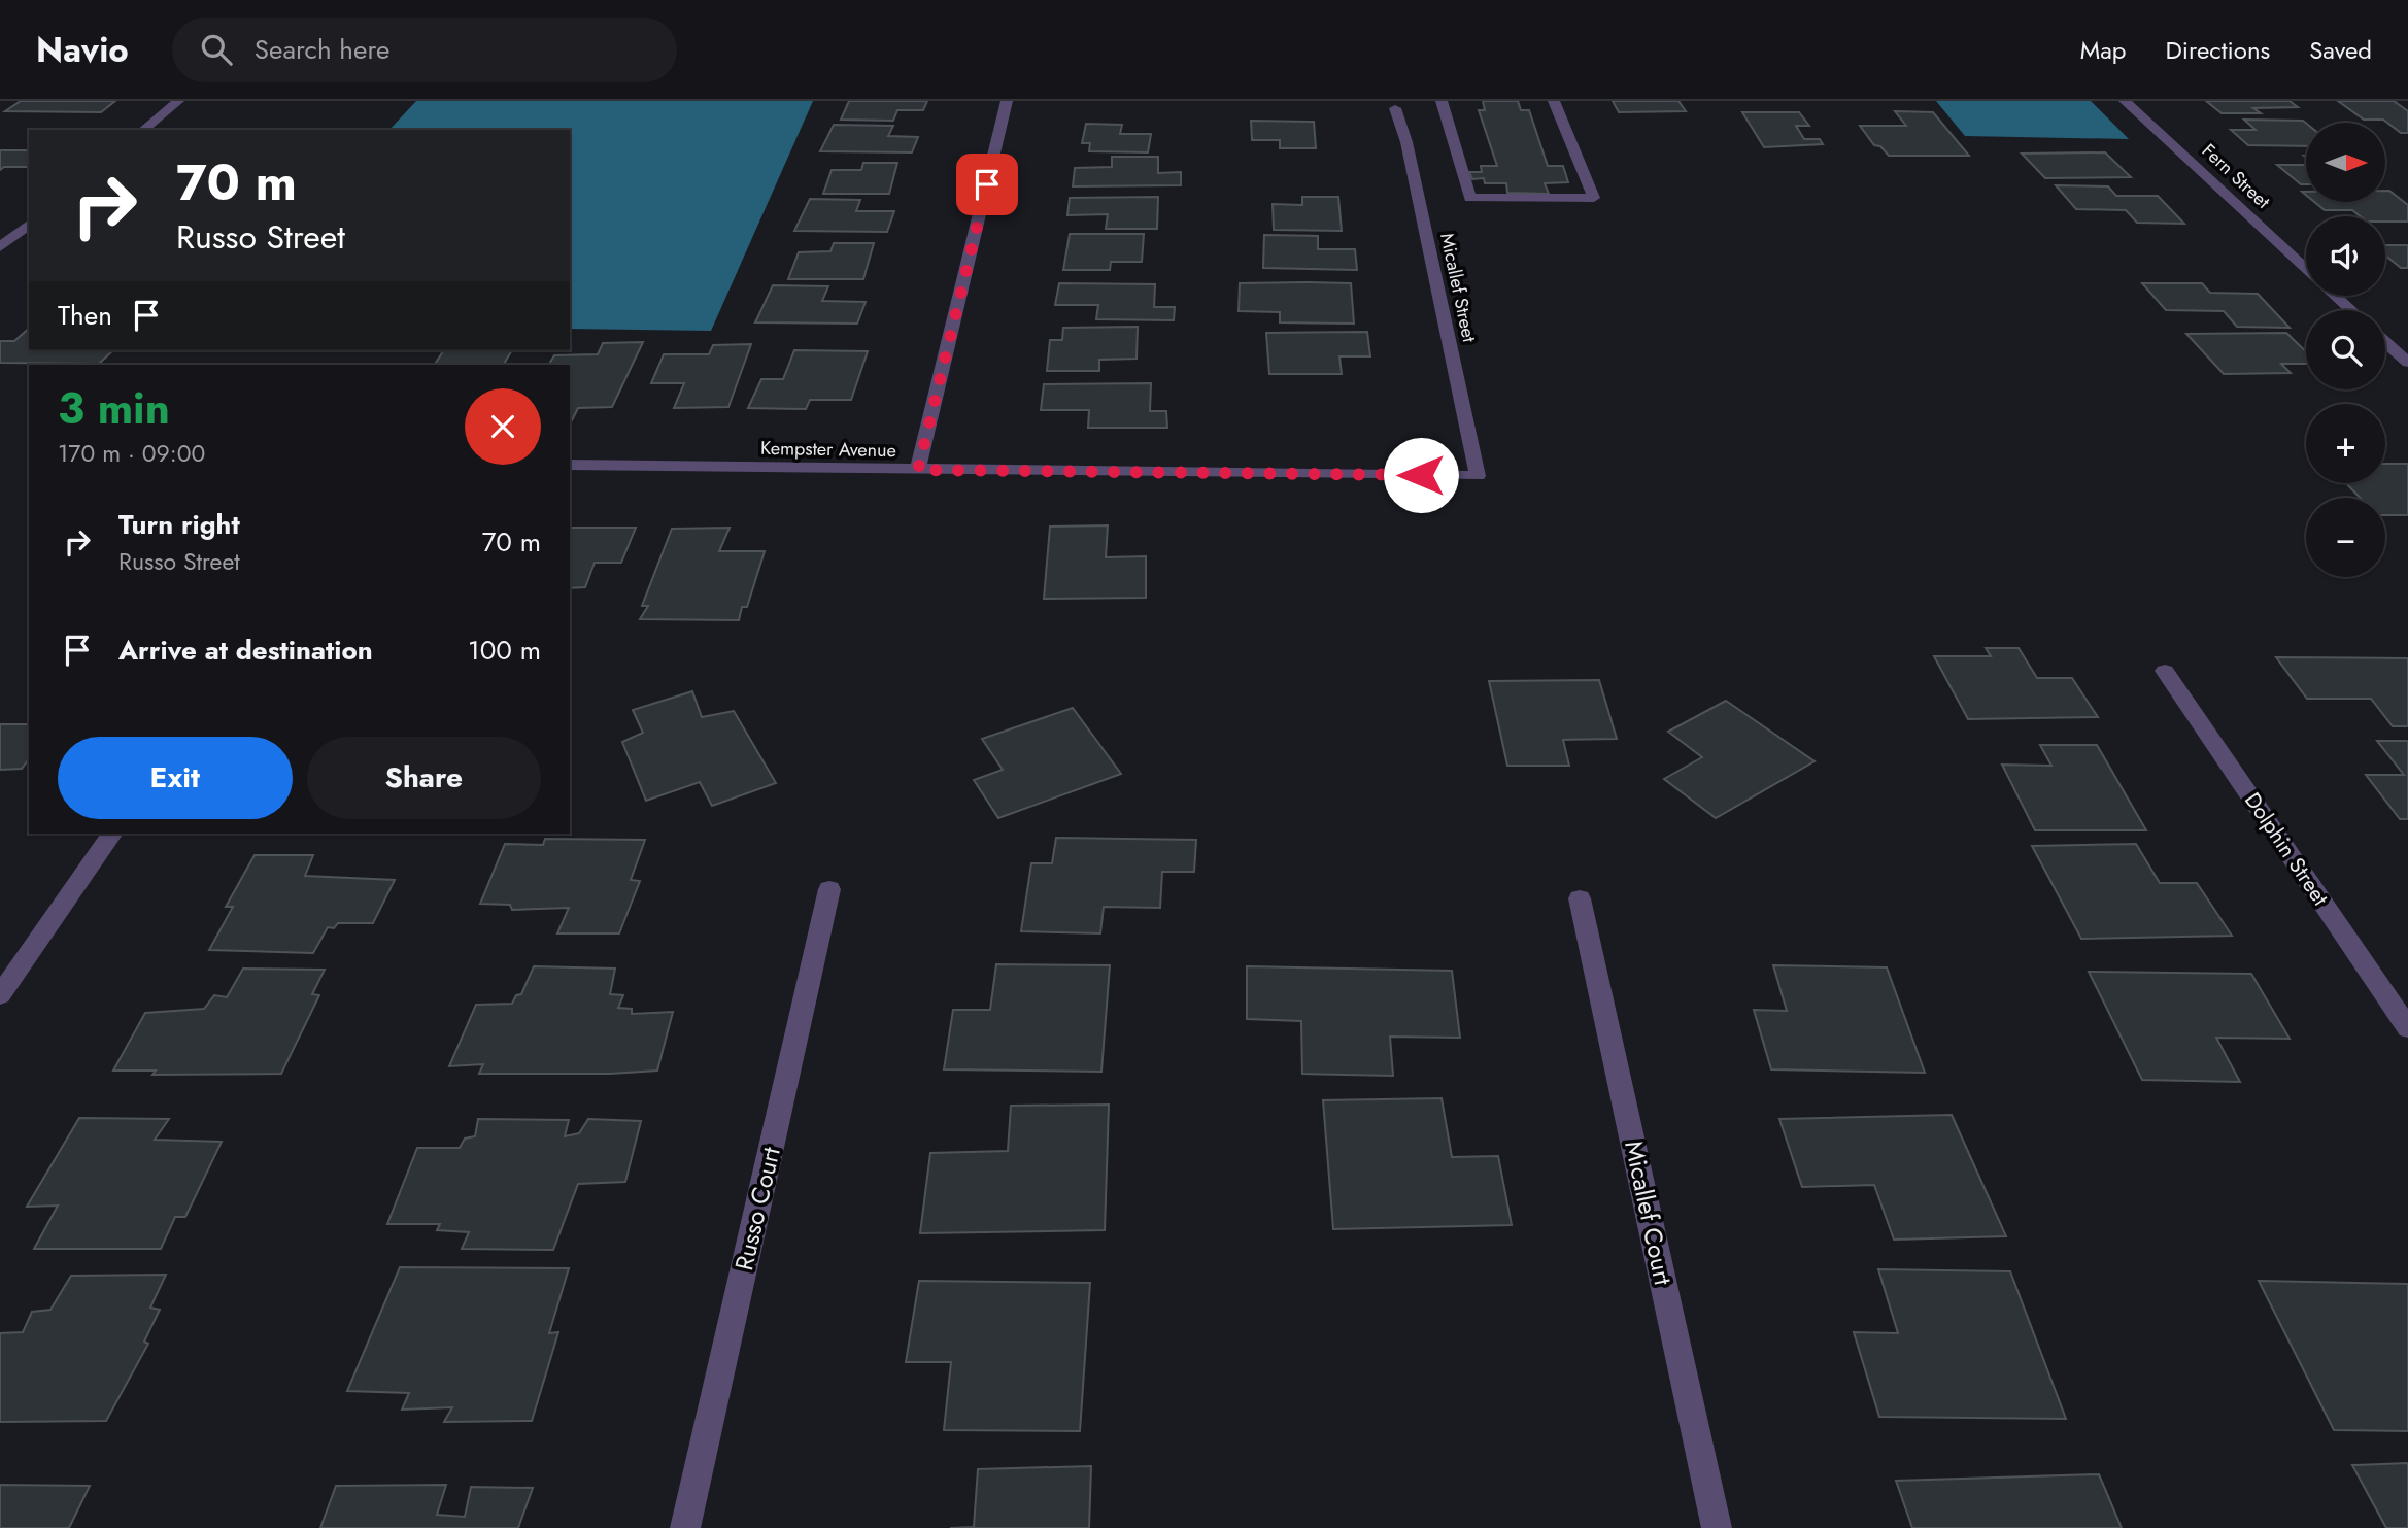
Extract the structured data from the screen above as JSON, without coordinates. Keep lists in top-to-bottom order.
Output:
{
  "streets": {
    "street": [
      "Fern Street",
      "Micallef Street",
      "Kempster Avenue",
      "Dolphin Street",
      "Russo Court",
      "Micallef Court"
    ]
  },
  "crossings": [
    ["Micallef Street", "Kempster Avenue"]
  ],
  "north": "right",
  "page": {
    "header": "Navio",
    "search": "Search here",
    "nav": ["Map", "Directions", "Saved"],
    "map_buttons": ["+", "−"],
    "turn": ["70 m", "Russo Street"],
    "then": "Then",
    "heading": ["3 min", "170 m · 09:00"],
    "list": [
      {
        "name": "Turn right",
        "note": "Russo Street",
        "value": "70 m"
      },
      {
        "name": "Arrive at destination",
        "value": "100 m"
      }
    ],
    "buttons": ["Exit", "Share"]
  }
}
